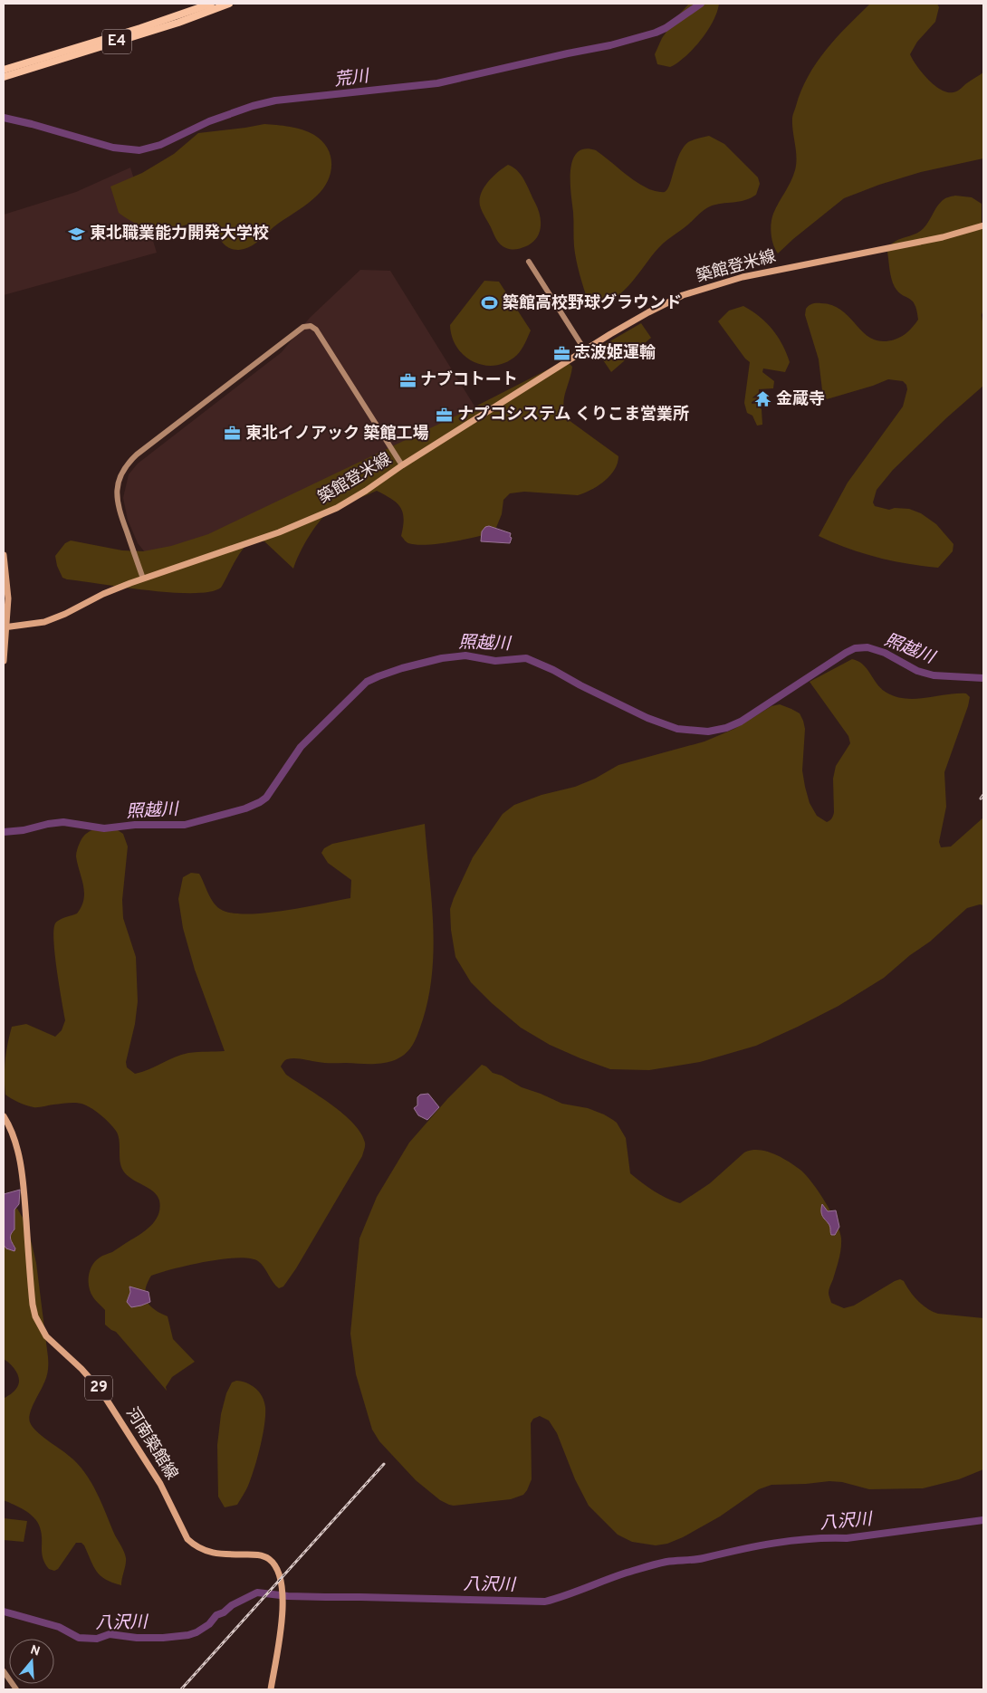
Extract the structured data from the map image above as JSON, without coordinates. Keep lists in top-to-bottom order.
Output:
{
  "streets": {
    "highway": ["E4"],
    "main road": ["築館登米線", "29", "河南築館線"]
  },
  "water": ["荒川", "照越川", "八沢川"],
  "places": {
    "school or university": ["東北職業能力開発大学校"],
    "sports": ["築館高校野球グラウンド"],
    "office": [
      "志波姫運輸",
      "ナブコトート",
      "ナプコシステム くりこま営業所",
      "東北イノアック 築館工場"
    ],
    "temple": ["金蔵寺"]
  },
  "north": "top"
}
